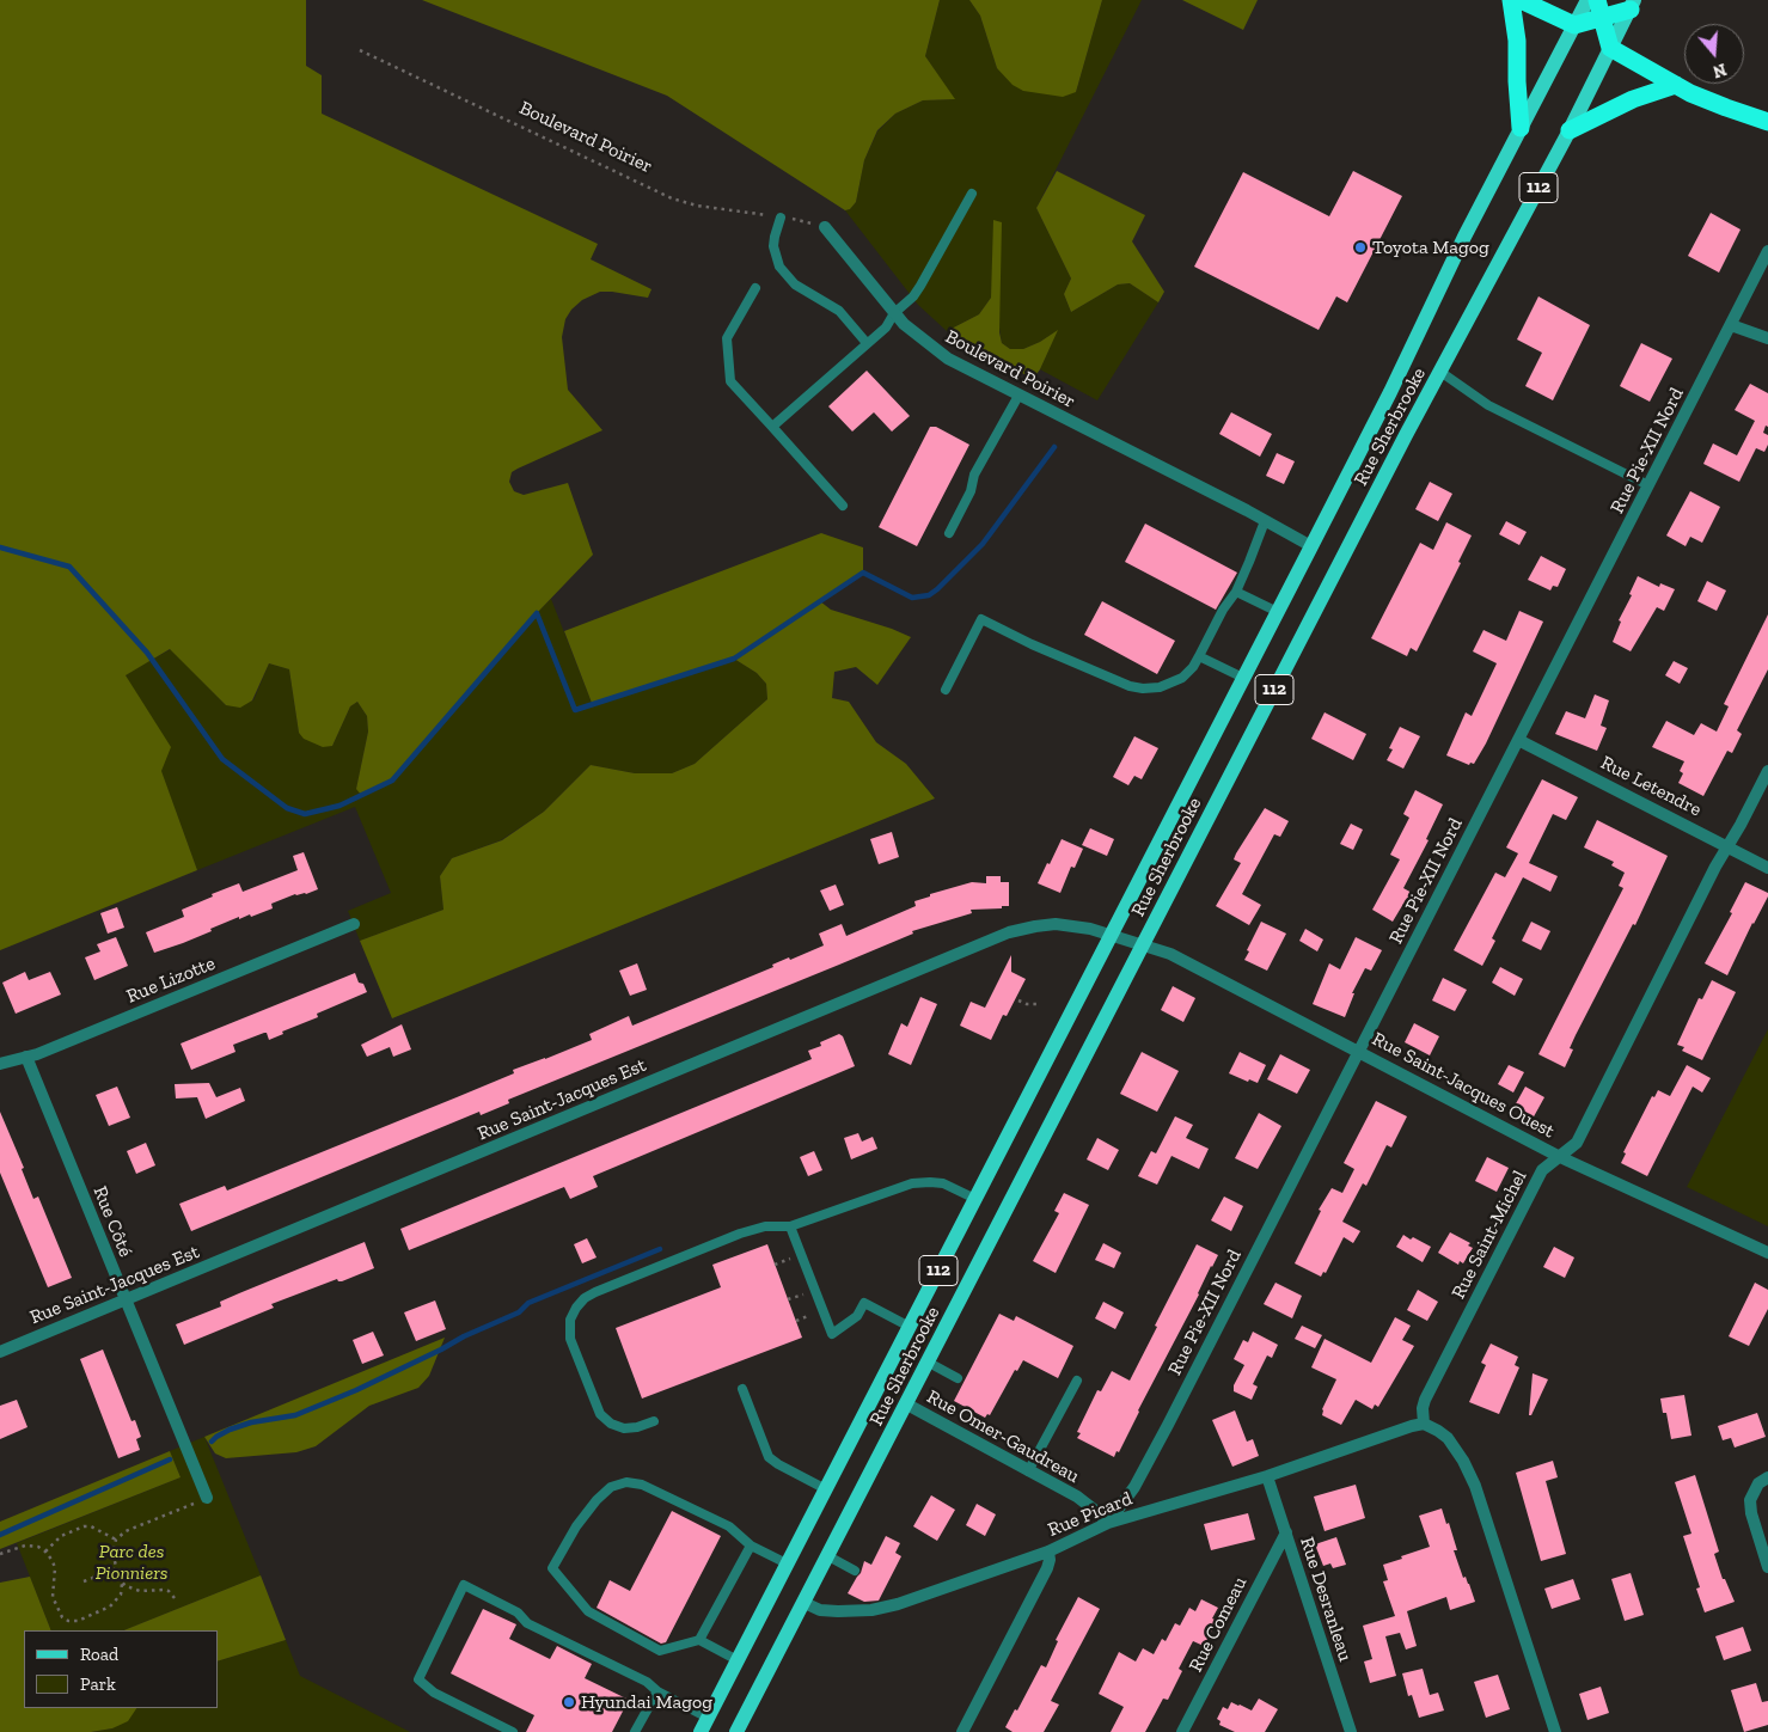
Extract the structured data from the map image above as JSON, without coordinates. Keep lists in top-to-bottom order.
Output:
{
  "streets": {
    "main road": ["112", "Rue Sherbrooke"],
    "street": [
      "Boulevard Poirier",
      "Rue Pie-XII Nord",
      "Rue Letendre",
      "Rue Lizotte",
      "Rue Saint-Jacques Ouest",
      "Rue Saint-Jacques Est",
      "Rue Côté",
      "Rue Saint-Michel",
      "Rue Omer-Gaudreau",
      "Rue Picard",
      "Rue Desranleau",
      "Rue Comeau"
    ]
  },
  "crossings": [
    ["Boulevard Poirier", "Rue Sherbrooke"],
    ["Rue Sherbrooke", "Rue Saint-Jacques Ouest"],
    ["Rue Sherbrooke", "Rue Saint-Jacques Est"],
    ["Rue Sherbrooke", "Rue Omer-Gaudreau"],
    ["Rue Sherbrooke", "Rue Picard"],
    ["Rue Pie-XII Nord", "Rue Letendre"],
    ["Rue Pie-XII Nord", "Rue Saint-Jacques Ouest"],
    ["Rue Pie-XII Nord", "Rue Omer-Gaudreau"],
    ["Rue Pie-XII Nord", "Rue Picard"],
    ["Rue Letendre", "Rue Saint-Michel"],
    ["Rue Lizotte", "Rue Côté"],
    ["Rue Saint-Jacques Ouest", "Rue Saint-Jacques Est"],
    ["Rue Saint-Jacques Ouest", "Rue Saint-Michel"],
    ["Rue Saint-Jacques Est", "Rue Côté"],
    ["Rue Saint-Michel", "Rue Picard"],
    ["Rue Omer-Gaudreau", "Rue Picard"],
    ["Rue Picard", "Rue Desranleau"],
    ["Rue Desranleau", "Rue Comeau"]
  ],
  "parks": ["Parc des Pionniers"],
  "places": ["Toyota Magog", "Hyundai Magog"],
  "legend": ["Road", "Park"],
  "north": "bottom"
}
